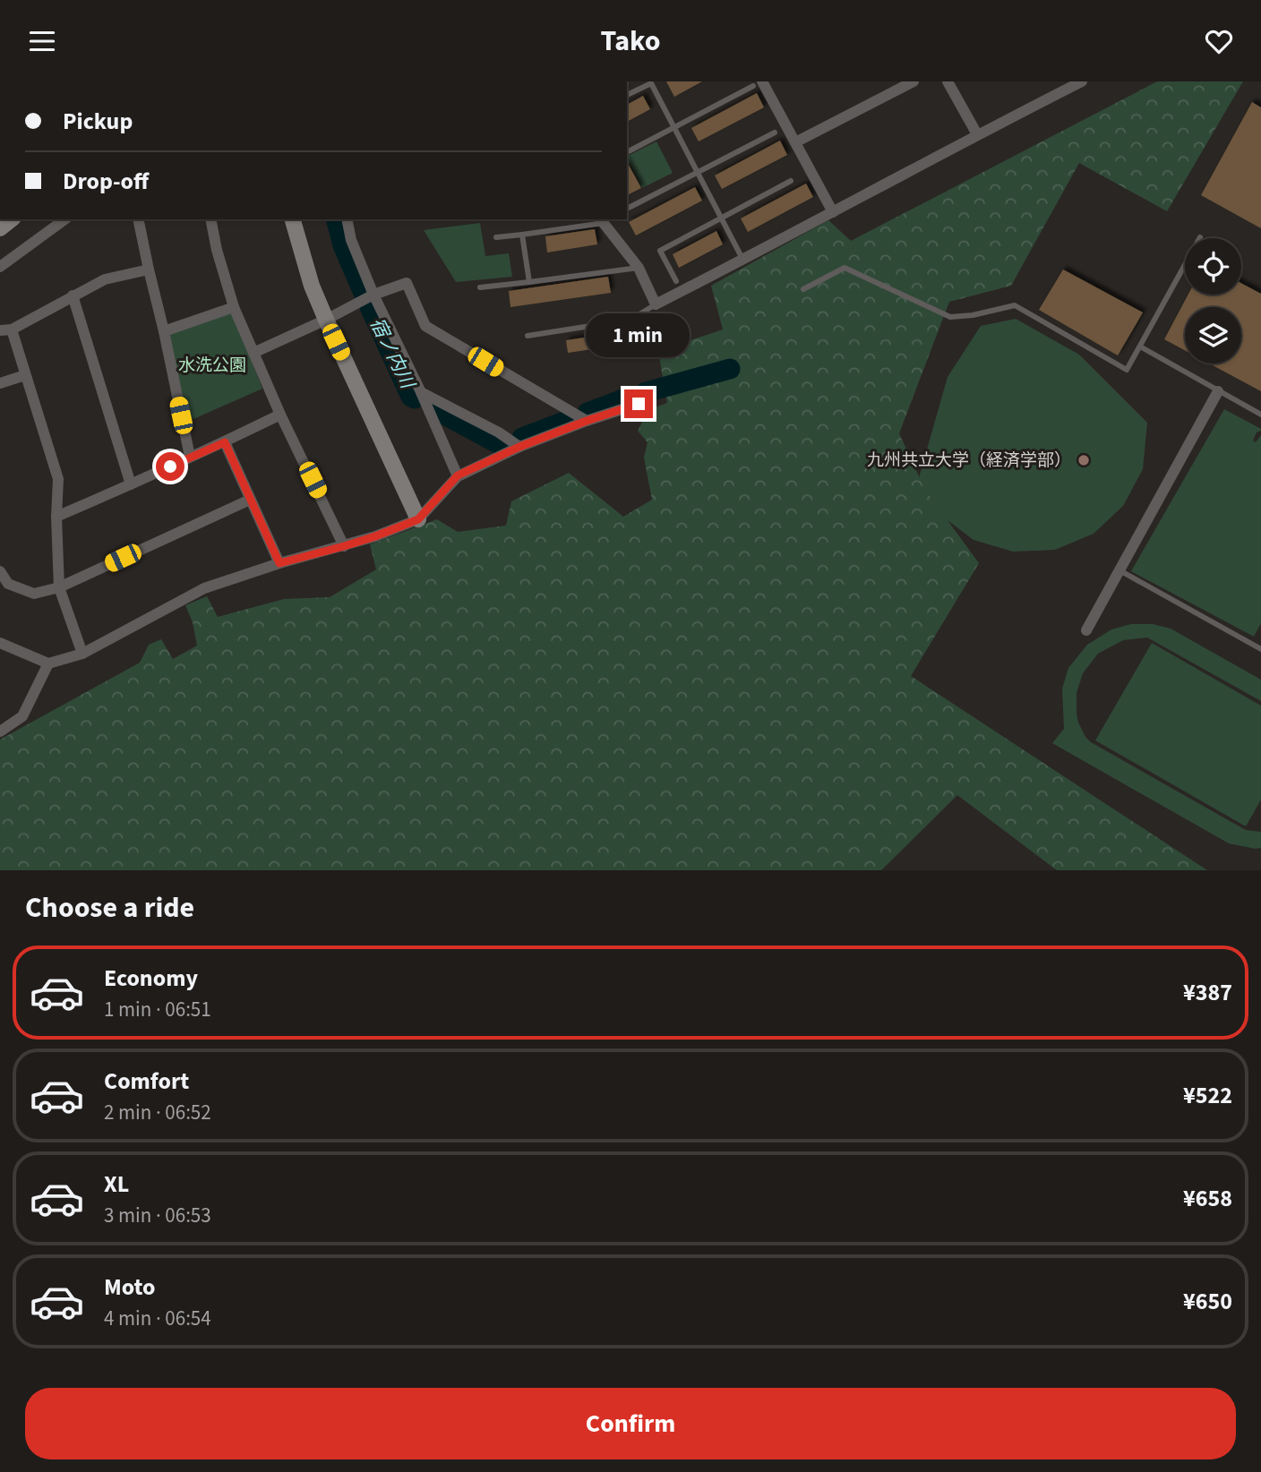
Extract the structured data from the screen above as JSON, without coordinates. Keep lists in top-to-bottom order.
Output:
{
  "water": ["宿ノ内川"],
  "parks": ["水洗公園"],
  "places": ["九州共立大学（経済学部）"],
  "page": {
    "header": "Tako",
    "banner": ["Pickup", "Drop-off"],
    "bubble": "1 min",
    "heading": "Choose a ride",
    "list": [
      {
        "name": "Economy",
        "note": "1 min · 06:51",
        "value": "¥387"
      },
      {
        "name": "Comfort",
        "note": "2 min · 06:52",
        "value": "¥522"
      },
      {
        "name": "XL",
        "note": "3 min · 06:53",
        "value": "¥658"
      },
      {
        "name": "Moto",
        "note": "4 min · 06:54",
        "value": "¥650"
      }
    ],
    "buttons": "Confirm"
  }
}
